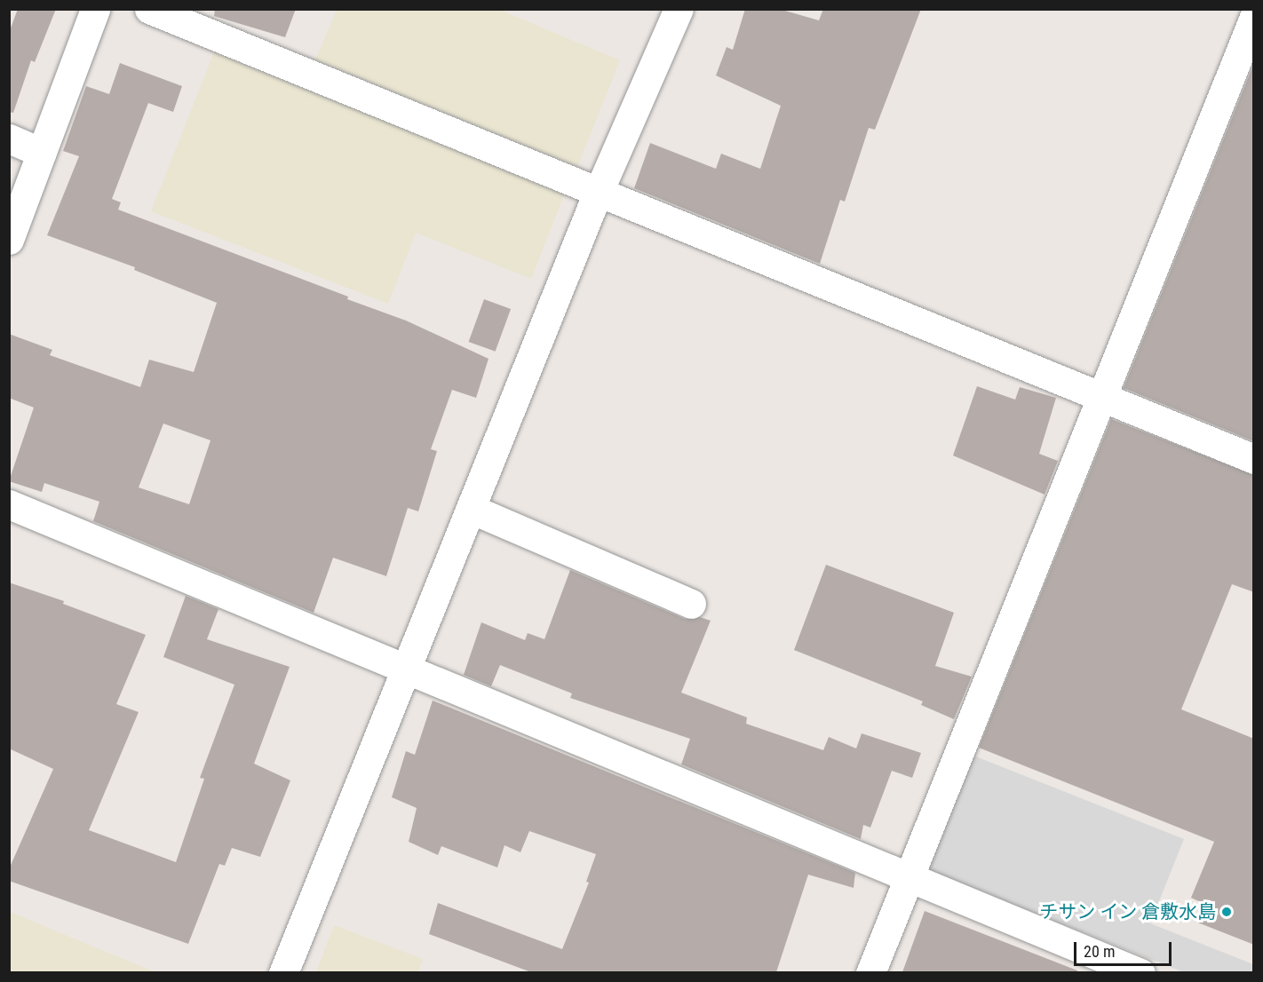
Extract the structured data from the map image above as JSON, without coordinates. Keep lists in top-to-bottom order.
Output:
{
  "places": ["チサン イン 倉敷水島"],
  "scale_bar": "20 m"
}
